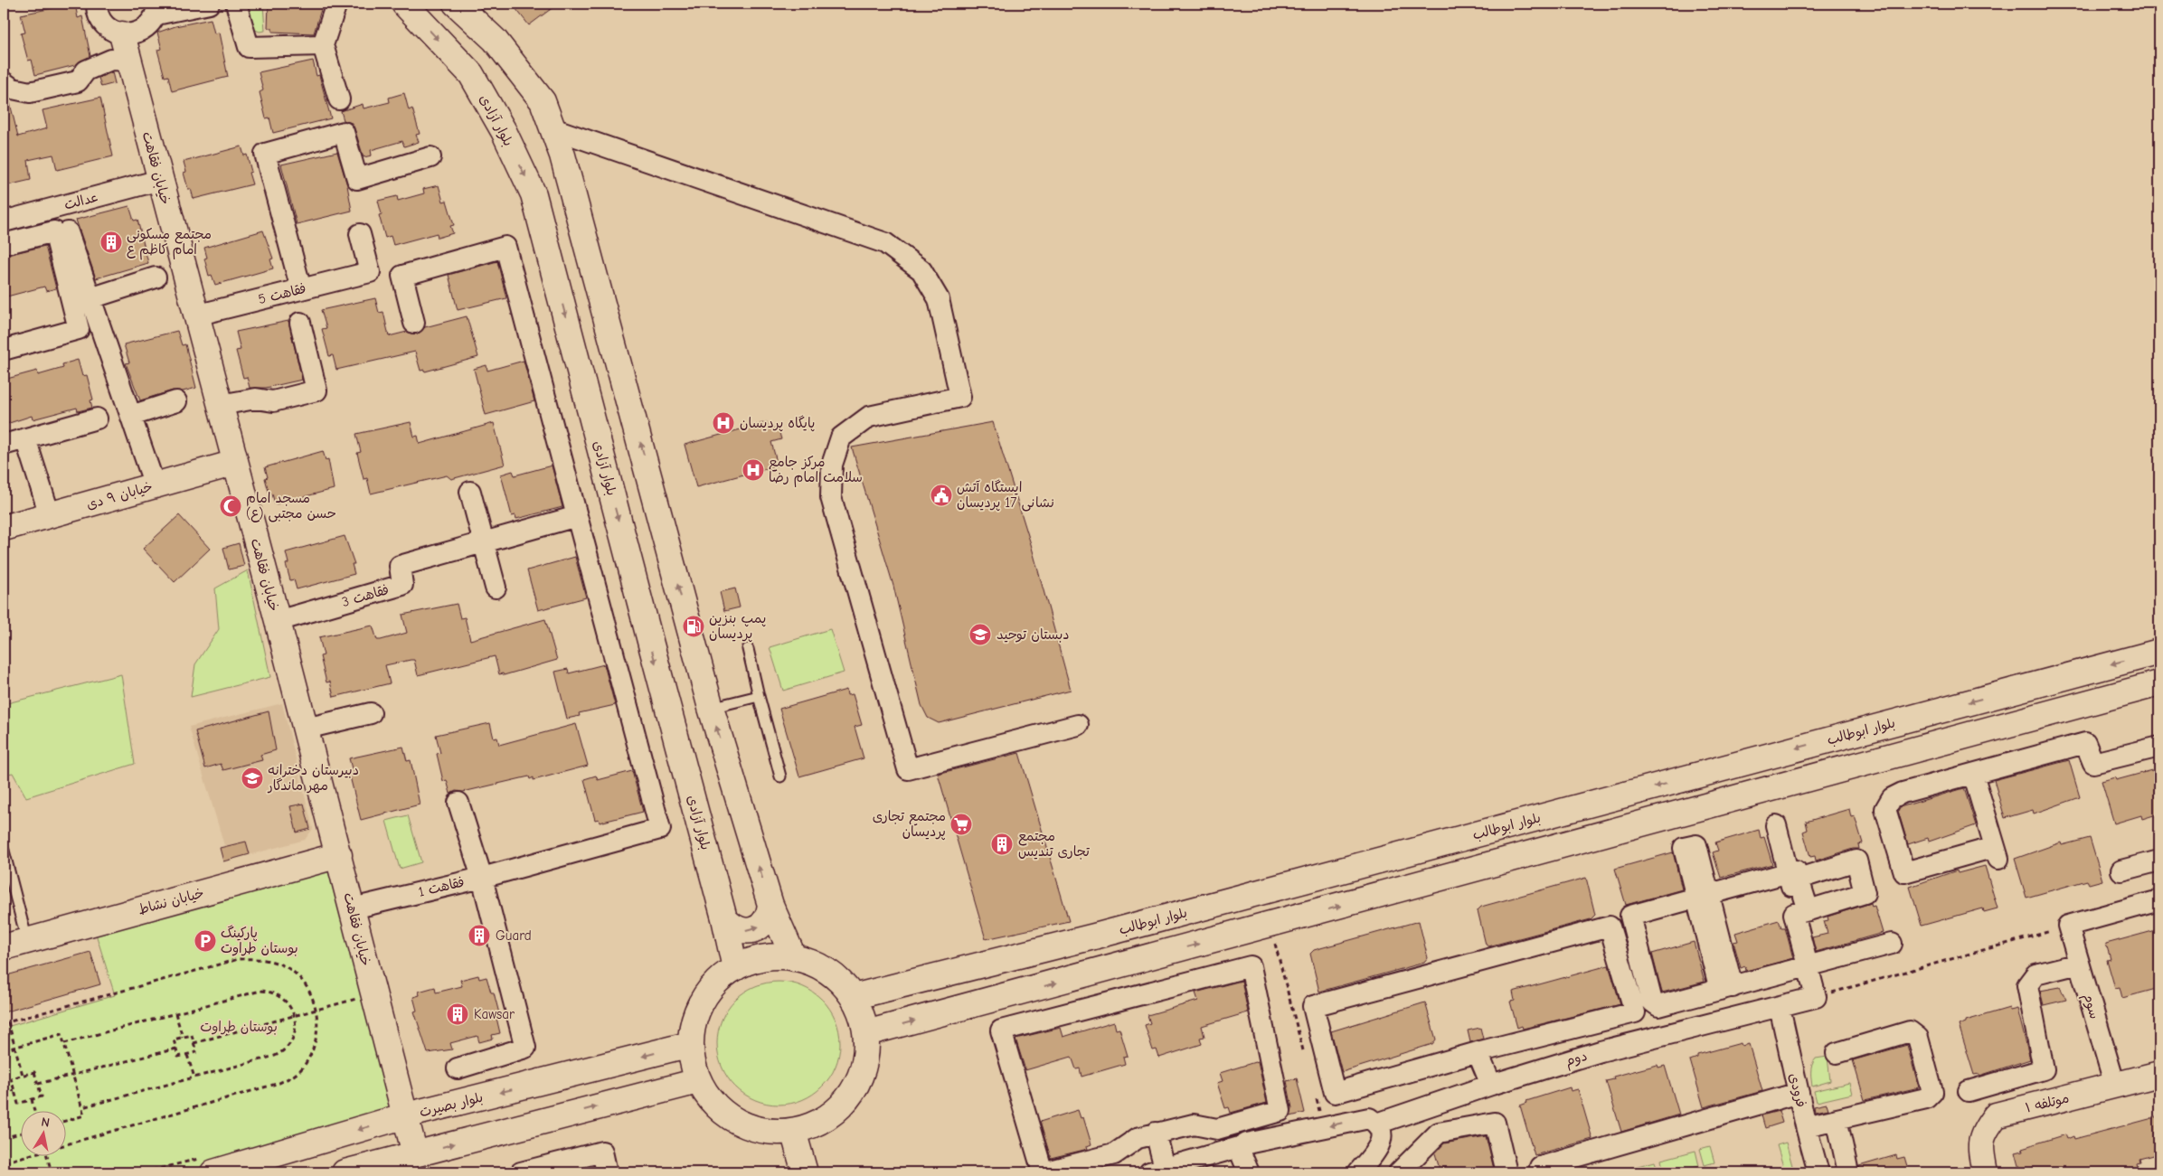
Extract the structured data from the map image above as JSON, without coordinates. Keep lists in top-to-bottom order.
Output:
{
  "streets": {
    "main road": [
      "بلوار آزادی",
      "خیابان فقاهت",
      "خیابان ۹ دی",
      "بلوار ابوطالب",
      "خیابان نشاط",
      "موتلفه ۱",
      "بلوار بصیرت"
    ],
    "street": [
      "عدالت",
      "فقاهت 5",
      "فقاهت 3",
      "فقاهت 1",
      "سوم",
      "دوم",
      "فرودی"
    ]
  },
  "crossings": [
    ["خیابان فقاهت", "عدالت"],
    ["خیابان فقاهت", "فقاهت 5"],
    ["خیابان فقاهت", "خیابان ۹ دی"],
    ["خیابان فقاهت", "فقاهت 3"],
    ["خیابان فقاهت", "فقاهت 1"],
    ["خیابان فقاهت", "خیابان نشاط"],
    ["خیابان فقاهت", "بلوار بصیرت"],
    ["سوم", "موتلفه ۱"],
    ["دوم", "فرودی"]
  ],
  "parks": ["بوستان طراوت"],
  "places": {
    "building": [
      "مجتمع مسکونی امام کاظم ع",
      "مجتمع تجاری تندیس",
      "Guard",
      "Kawsar"
    ],
    "hospital": ["پایگاه پردیسان", "مرکز جامع سلامت امام رضا"],
    "public building": ["ایستگاه آتش نشانی 17 پردیسان"],
    "mosque": ["مسجد امام حسن مجتبی (ع)"],
    "fuel station": ["پمپ بنزین پردیسان"],
    "school or university": ["دبستان توحید", "دبیرستان دخترانه مهر ماندگار"],
    "supermarket": ["مجتمع تجاری پردیسان"],
    "parking": ["پارکینگ بوستان طراوت"]
  },
  "north": "top"
}
